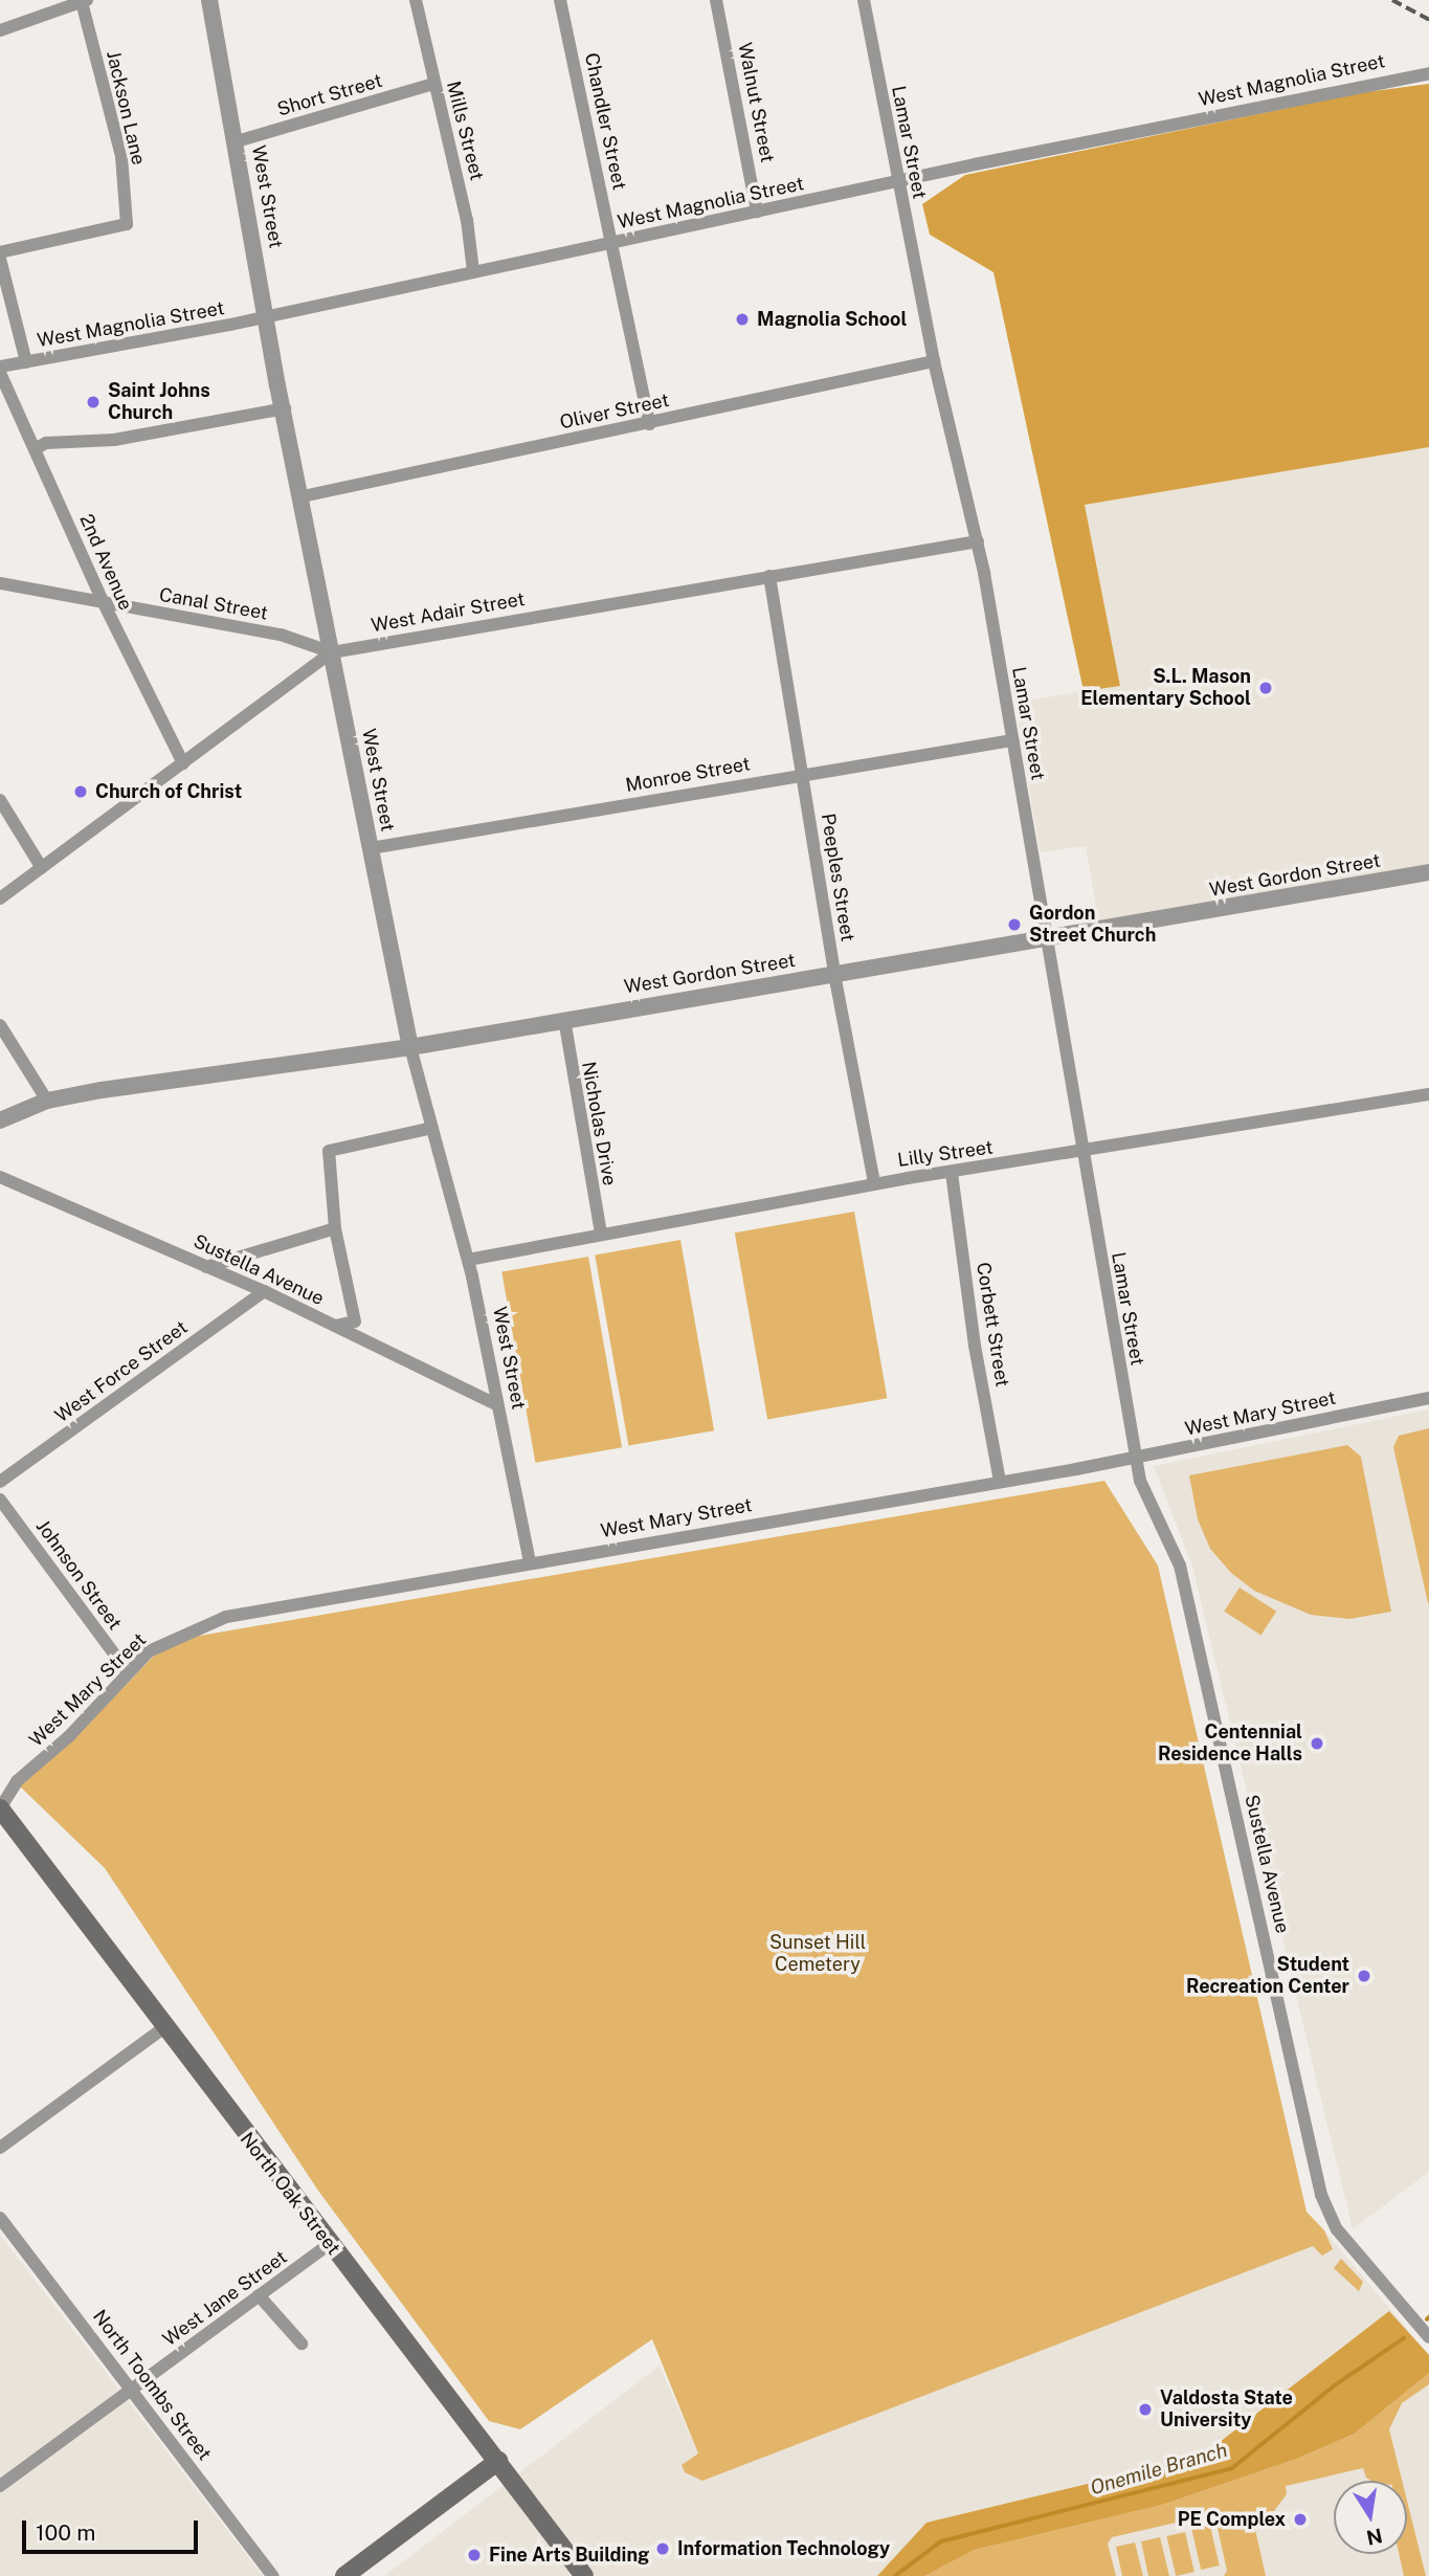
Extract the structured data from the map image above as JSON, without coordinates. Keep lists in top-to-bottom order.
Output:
{
  "streets": {
    "main road": ["North Oak Street"],
    "street": [
      "West Magnolia Street",
      "Short Street",
      "Walnut Street",
      "Jackson Lane",
      "Chandler Street",
      "Mills Street",
      "Lamar Street",
      "West Street",
      "Oliver Street",
      "2nd Avenue",
      "Canal Street",
      "West Adair Street",
      "Monroe Street",
      "West Gordon Street",
      "Peeples Street",
      "Nicholas Drive",
      "Lilly Street",
      "Sustella Avenue",
      "Corbett Street",
      "West Force Street",
      "West Mary Street",
      "Johnson Street",
      "West Jane Street",
      "North Toombs Street"
    ]
  },
  "crossings": [
    ["West Magnolia Street", "Walnut Street"],
    ["West Magnolia Street", "Chandler Street"],
    ["West Magnolia Street", "Mills Street"],
    ["West Magnolia Street", "Lamar Street"],
    ["West Magnolia Street", "West Street"],
    ["Short Street", "Mills Street"],
    ["Short Street", "West Street"],
    ["Chandler Street", "Oliver Street"],
    ["Lamar Street", "Oliver Street"],
    ["Lamar Street", "West Adair Street"],
    ["Lamar Street", "Monroe Street"],
    ["Lamar Street", "West Gordon Street"],
    ["Lamar Street", "Lilly Street"],
    ["Lamar Street", "Sustella Avenue"],
    ["Lamar Street", "West Mary Street"],
    ["West Street", "Oliver Street"],
    ["West Street", "Canal Street"],
    ["West Street", "West Adair Street"],
    ["West Street", "Monroe Street"],
    ["West Street", "West Gordon Street"],
    ["West Street", "Lilly Street"],
    ["West Street", "Sustella Avenue"],
    ["West Street", "West Mary Street"],
    ["2nd Avenue", "Canal Street"],
    ["2nd Avenue", "West Adair Street"],
    ["Canal Street", "West Adair Street"],
    ["West Adair Street", "Peeples Street"],
    ["Monroe Street", "Peeples Street"],
    ["West Gordon Street", "Peeples Street"],
    ["West Gordon Street", "Nicholas Drive"],
    ["Peeples Street", "Lilly Street"],
    ["Nicholas Drive", "Lilly Street"],
    ["Lilly Street", "Corbett Street"],
    ["Sustella Avenue", "West Force Street"],
    ["Sustella Avenue", "West Mary Street"],
    ["Corbett Street", "West Mary Street"],
    ["West Mary Street", "Johnson Street"],
    ["West Mary Street", "North Oak Street"],
    ["North Oak Street", "West Jane Street"],
    ["West Jane Street", "North Toombs Street"]
  ],
  "water": ["Onemile Branch"],
  "parks": ["Sunset Hill Cemetery"],
  "places": [
    "Magnolia School",
    "Saint Johns Church",
    "S.L. Mason Elementary School",
    "Church of Christ",
    "Gordon Street Church",
    "Centennial Residence Halls",
    "Student Recreation Center",
    "Valdosta State University",
    "PE Complex",
    "Information Technology",
    "Fine Arts Building"
  ],
  "scale_bar": "100 m",
  "north": "bottom"
}
